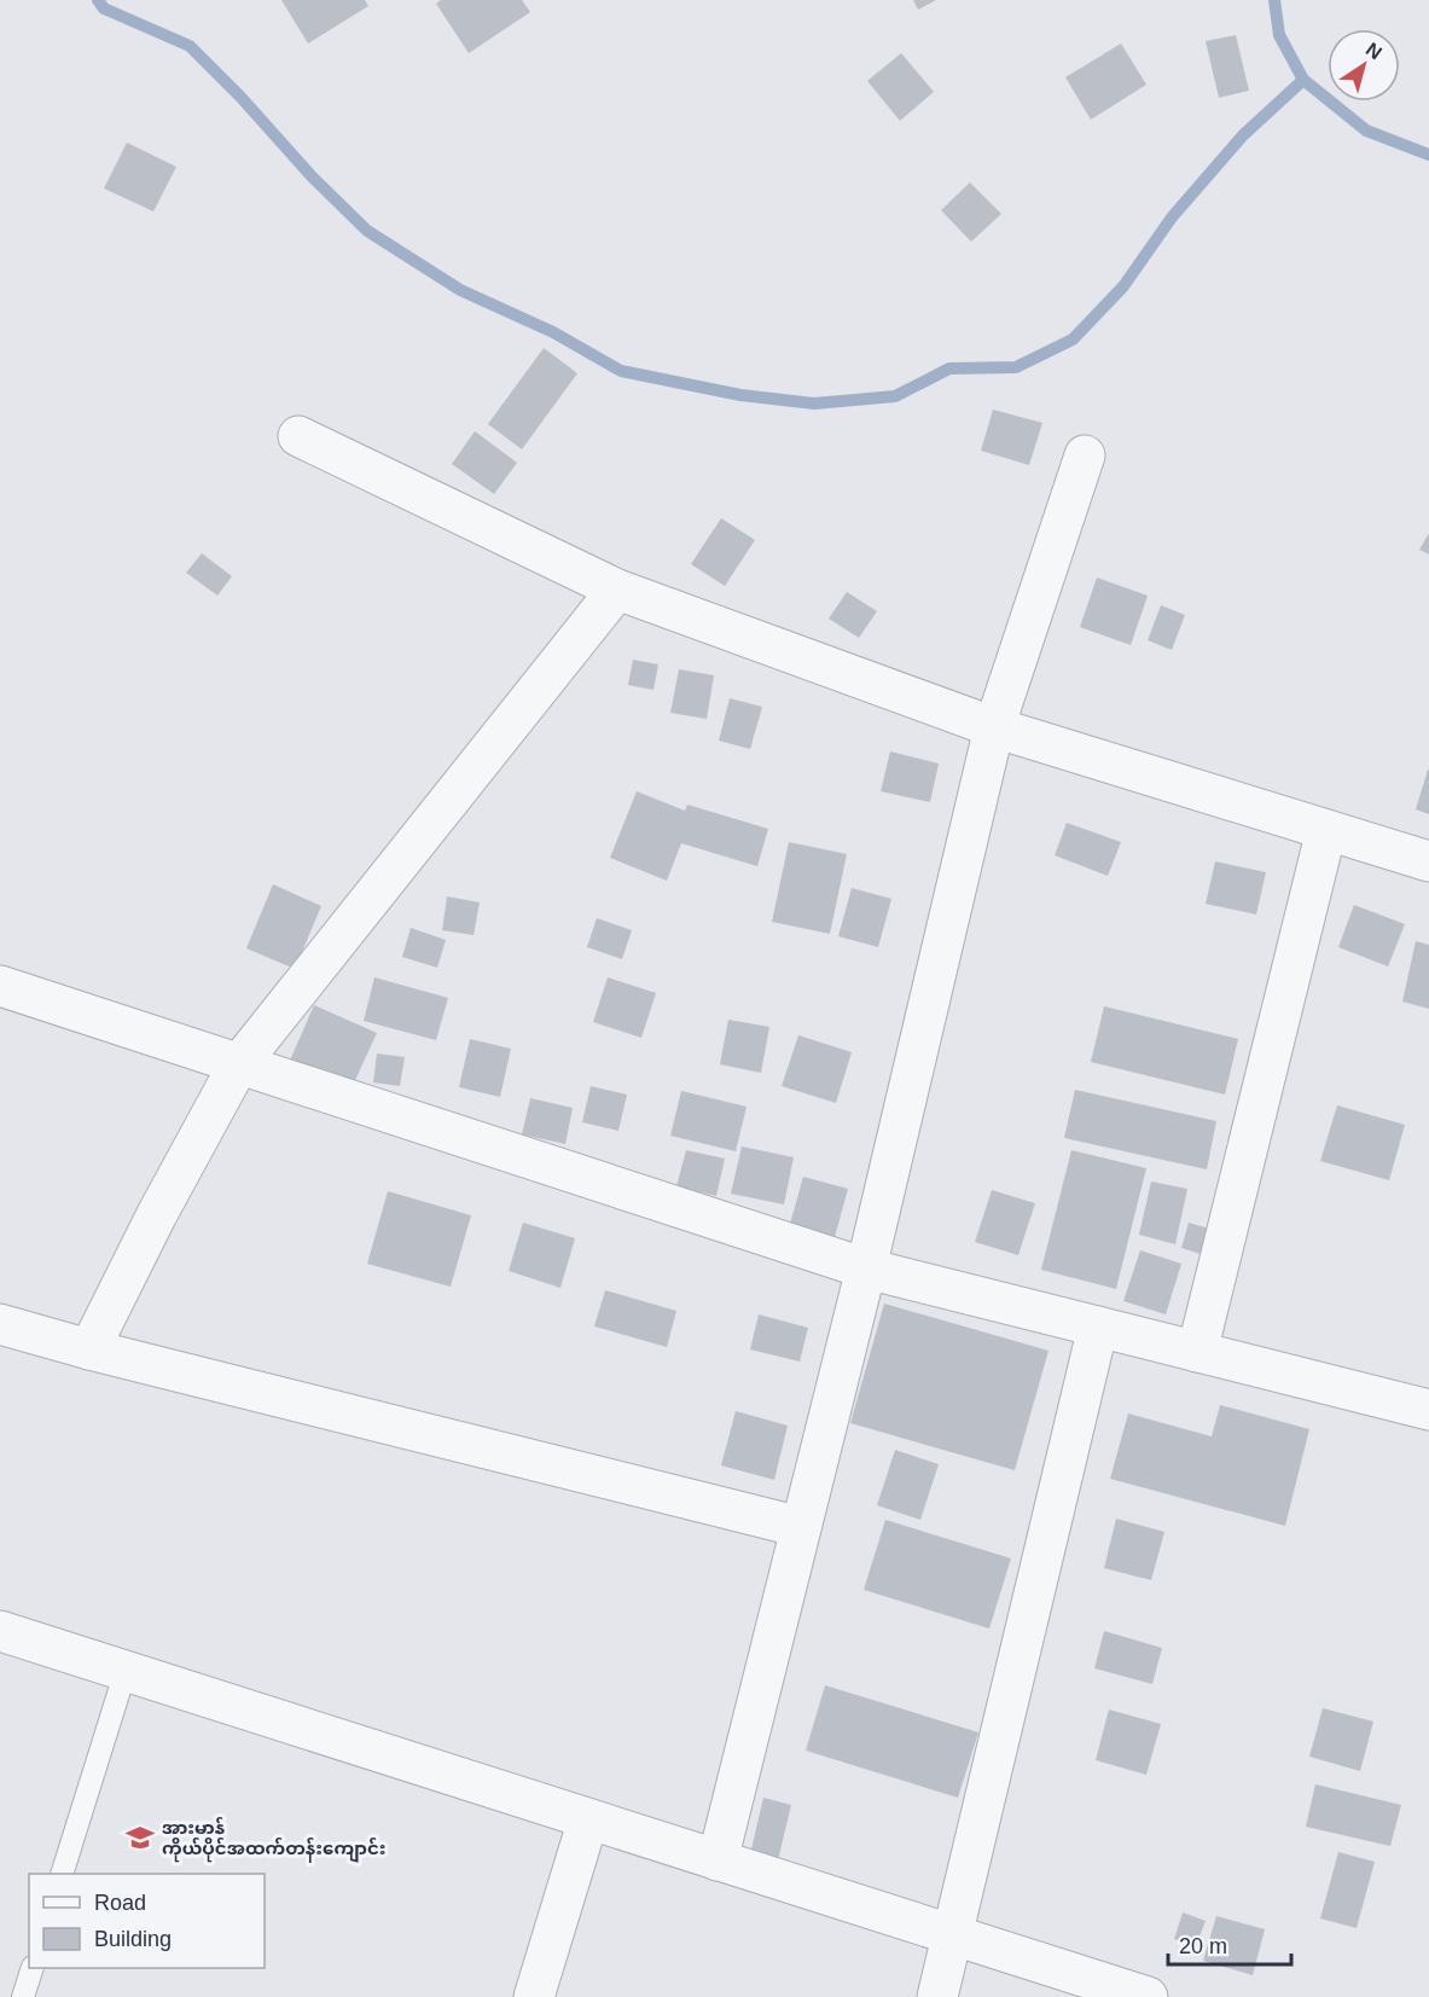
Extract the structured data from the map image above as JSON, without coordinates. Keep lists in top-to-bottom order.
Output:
{
  "places": {
    "school or university": ["အားမာန် ကိုယ်ပိုင်အထက်တန်းကျောင်း"]
  },
  "legend": ["Road", "Building"],
  "scale_bar": "20 m",
  "north": "top right"
}
